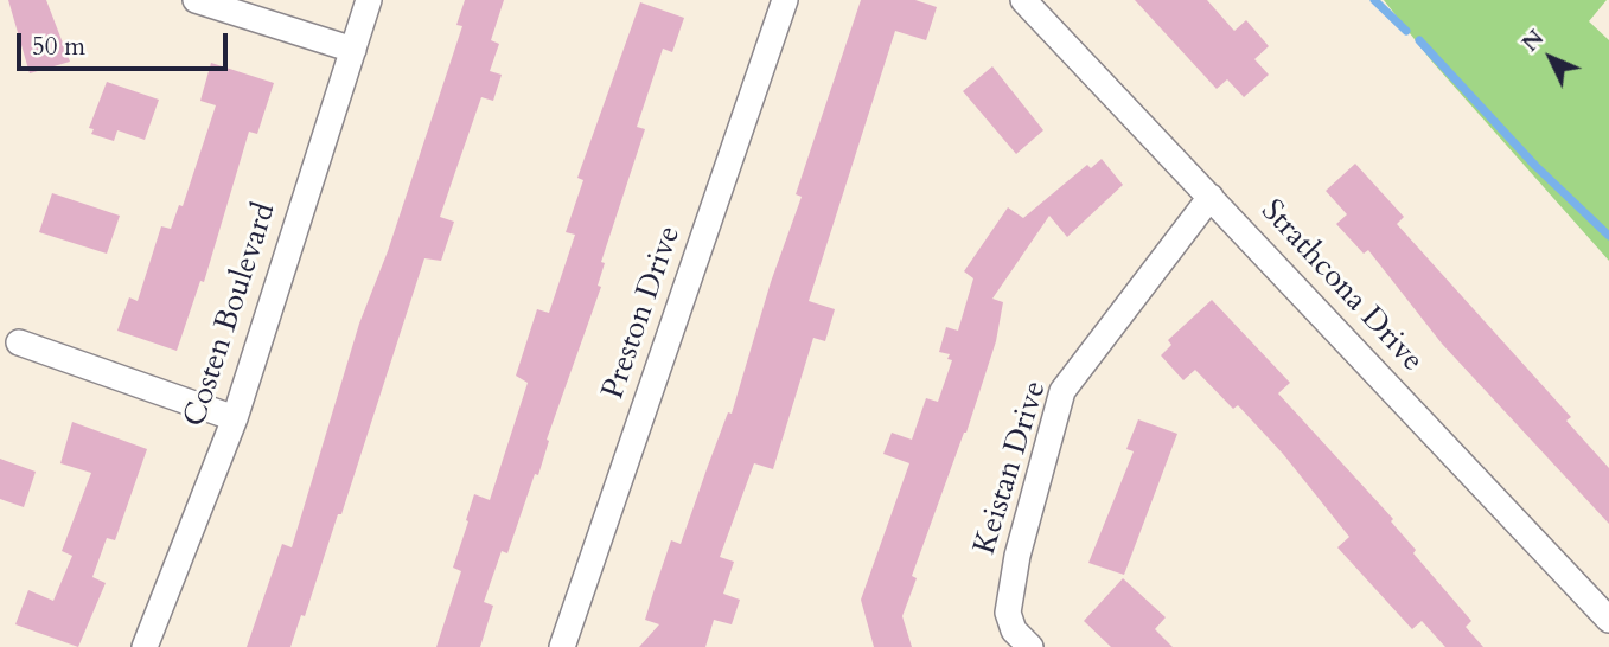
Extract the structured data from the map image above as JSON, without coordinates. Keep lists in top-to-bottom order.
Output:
{
  "streets": {
    "street": [
      "Strathcona Drive",
      "Preston Drive",
      "Costen Boulevard",
      "Keistan Drive"
    ]
  },
  "crossings": [
    ["Strathcona Drive", "Keistan Drive"]
  ],
  "scale_bar": "50 m",
  "north": "top left"
}
